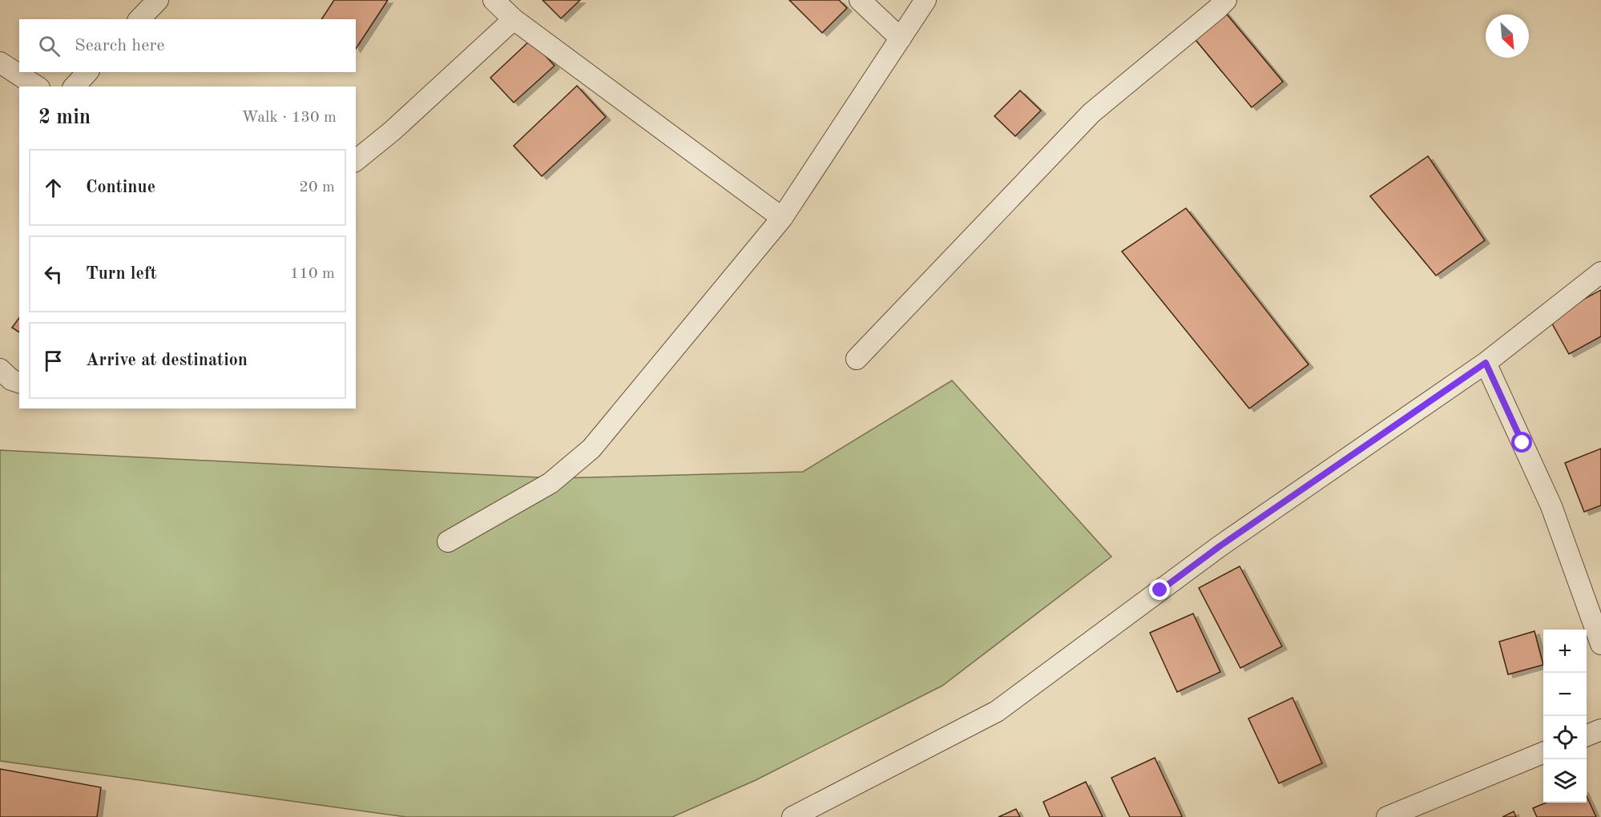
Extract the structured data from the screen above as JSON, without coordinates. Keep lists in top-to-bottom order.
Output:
{
  "north": "bottom right",
  "page": {
    "search": "Search here",
    "heading": ["2 min", "Walk · 130 m"],
    "list": [
      ["Continue", "20 m"],
      ["Turn left", "110 m"],
      "Arrive at destination"
    ],
    "map_buttons": ["+", "−"]
  }
}
